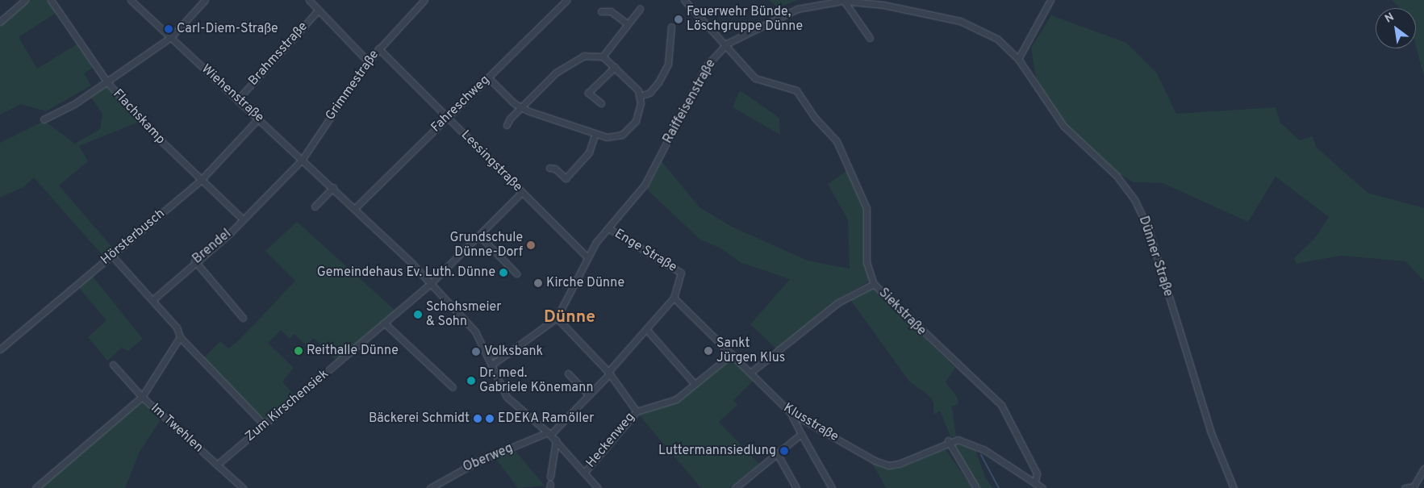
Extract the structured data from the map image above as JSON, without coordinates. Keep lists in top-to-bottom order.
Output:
{
  "streets": {
    "street": [
      "Brahmsstraße",
      "Grimmestraße",
      "Wiehenstraße",
      "Raiffeisenstraße",
      "Fahreschweg",
      "Flachskamp",
      "Lessingstraße",
      "Hörsterbusch",
      "Brendel",
      "Enge Straße",
      "Dünner Straße",
      "Siekstraße",
      "Zum Kirschensiek",
      "Klusstraße",
      "Im Twehlen",
      "Heckenweg",
      "Oberweg"
    ]
  },
  "crossings": [
    ["Brahmsstraße", "Wiehenstraße"],
    ["Grimmestraße", "Wiehenstraße"],
    ["Grimmestraße", "Lessingstraße"],
    ["Grimmestraße", "Brendel"],
    ["Wiehenstraße", "Raiffeisenstraße"],
    ["Wiehenstraße", "Fahreschweg"],
    ["Wiehenstraße", "Hörsterbusch"],
    ["Wiehenstraße", "Brendel"],
    ["Wiehenstraße", "Zum Kirschensiek"],
    ["Wiehenstraße", "Heckenweg"],
    ["Wiehenstraße", "Oberweg"],
    ["Raiffeisenstraße", "Lessingstraße"],
    ["Raiffeisenstraße", "Enge Straße"],
    ["Raiffeisenstraße", "Dünner Straße"],
    ["Raiffeisenstraße", "Siekstraße"],
    ["Fahreschweg", "Lessingstraße"],
    ["Flachskamp", "Hörsterbusch"],
    ["Flachskamp", "Brendel"],
    ["Lessingstraße", "Zum Kirschensiek"],
    ["Enge Straße", "Klusstraße"],
    ["Siekstraße", "Klusstraße"],
    ["Zum Kirschensiek", "Im Twehlen"]
  ],
  "districts": ["Dünne"],
  "places": [
    "Feuerwehr Bünde, Löschgruppe Dünne",
    "Carl-Diem-Straße",
    "Grundschule Dünne-Dorf",
    "Gemeindehaus Ev. Luth. Dünne",
    "Kirche Dünne",
    "Schohsmeier & Sohn",
    "Reithalle Dünne",
    "Sankt Jürgen Klus",
    "Volksbank",
    "Dr. med. Gabriele Könemann",
    "Bäckerei Schmidt",
    "EDEKA Ramöller",
    "Luttermannsiedlung"
  ],
  "north": "top left"
}
